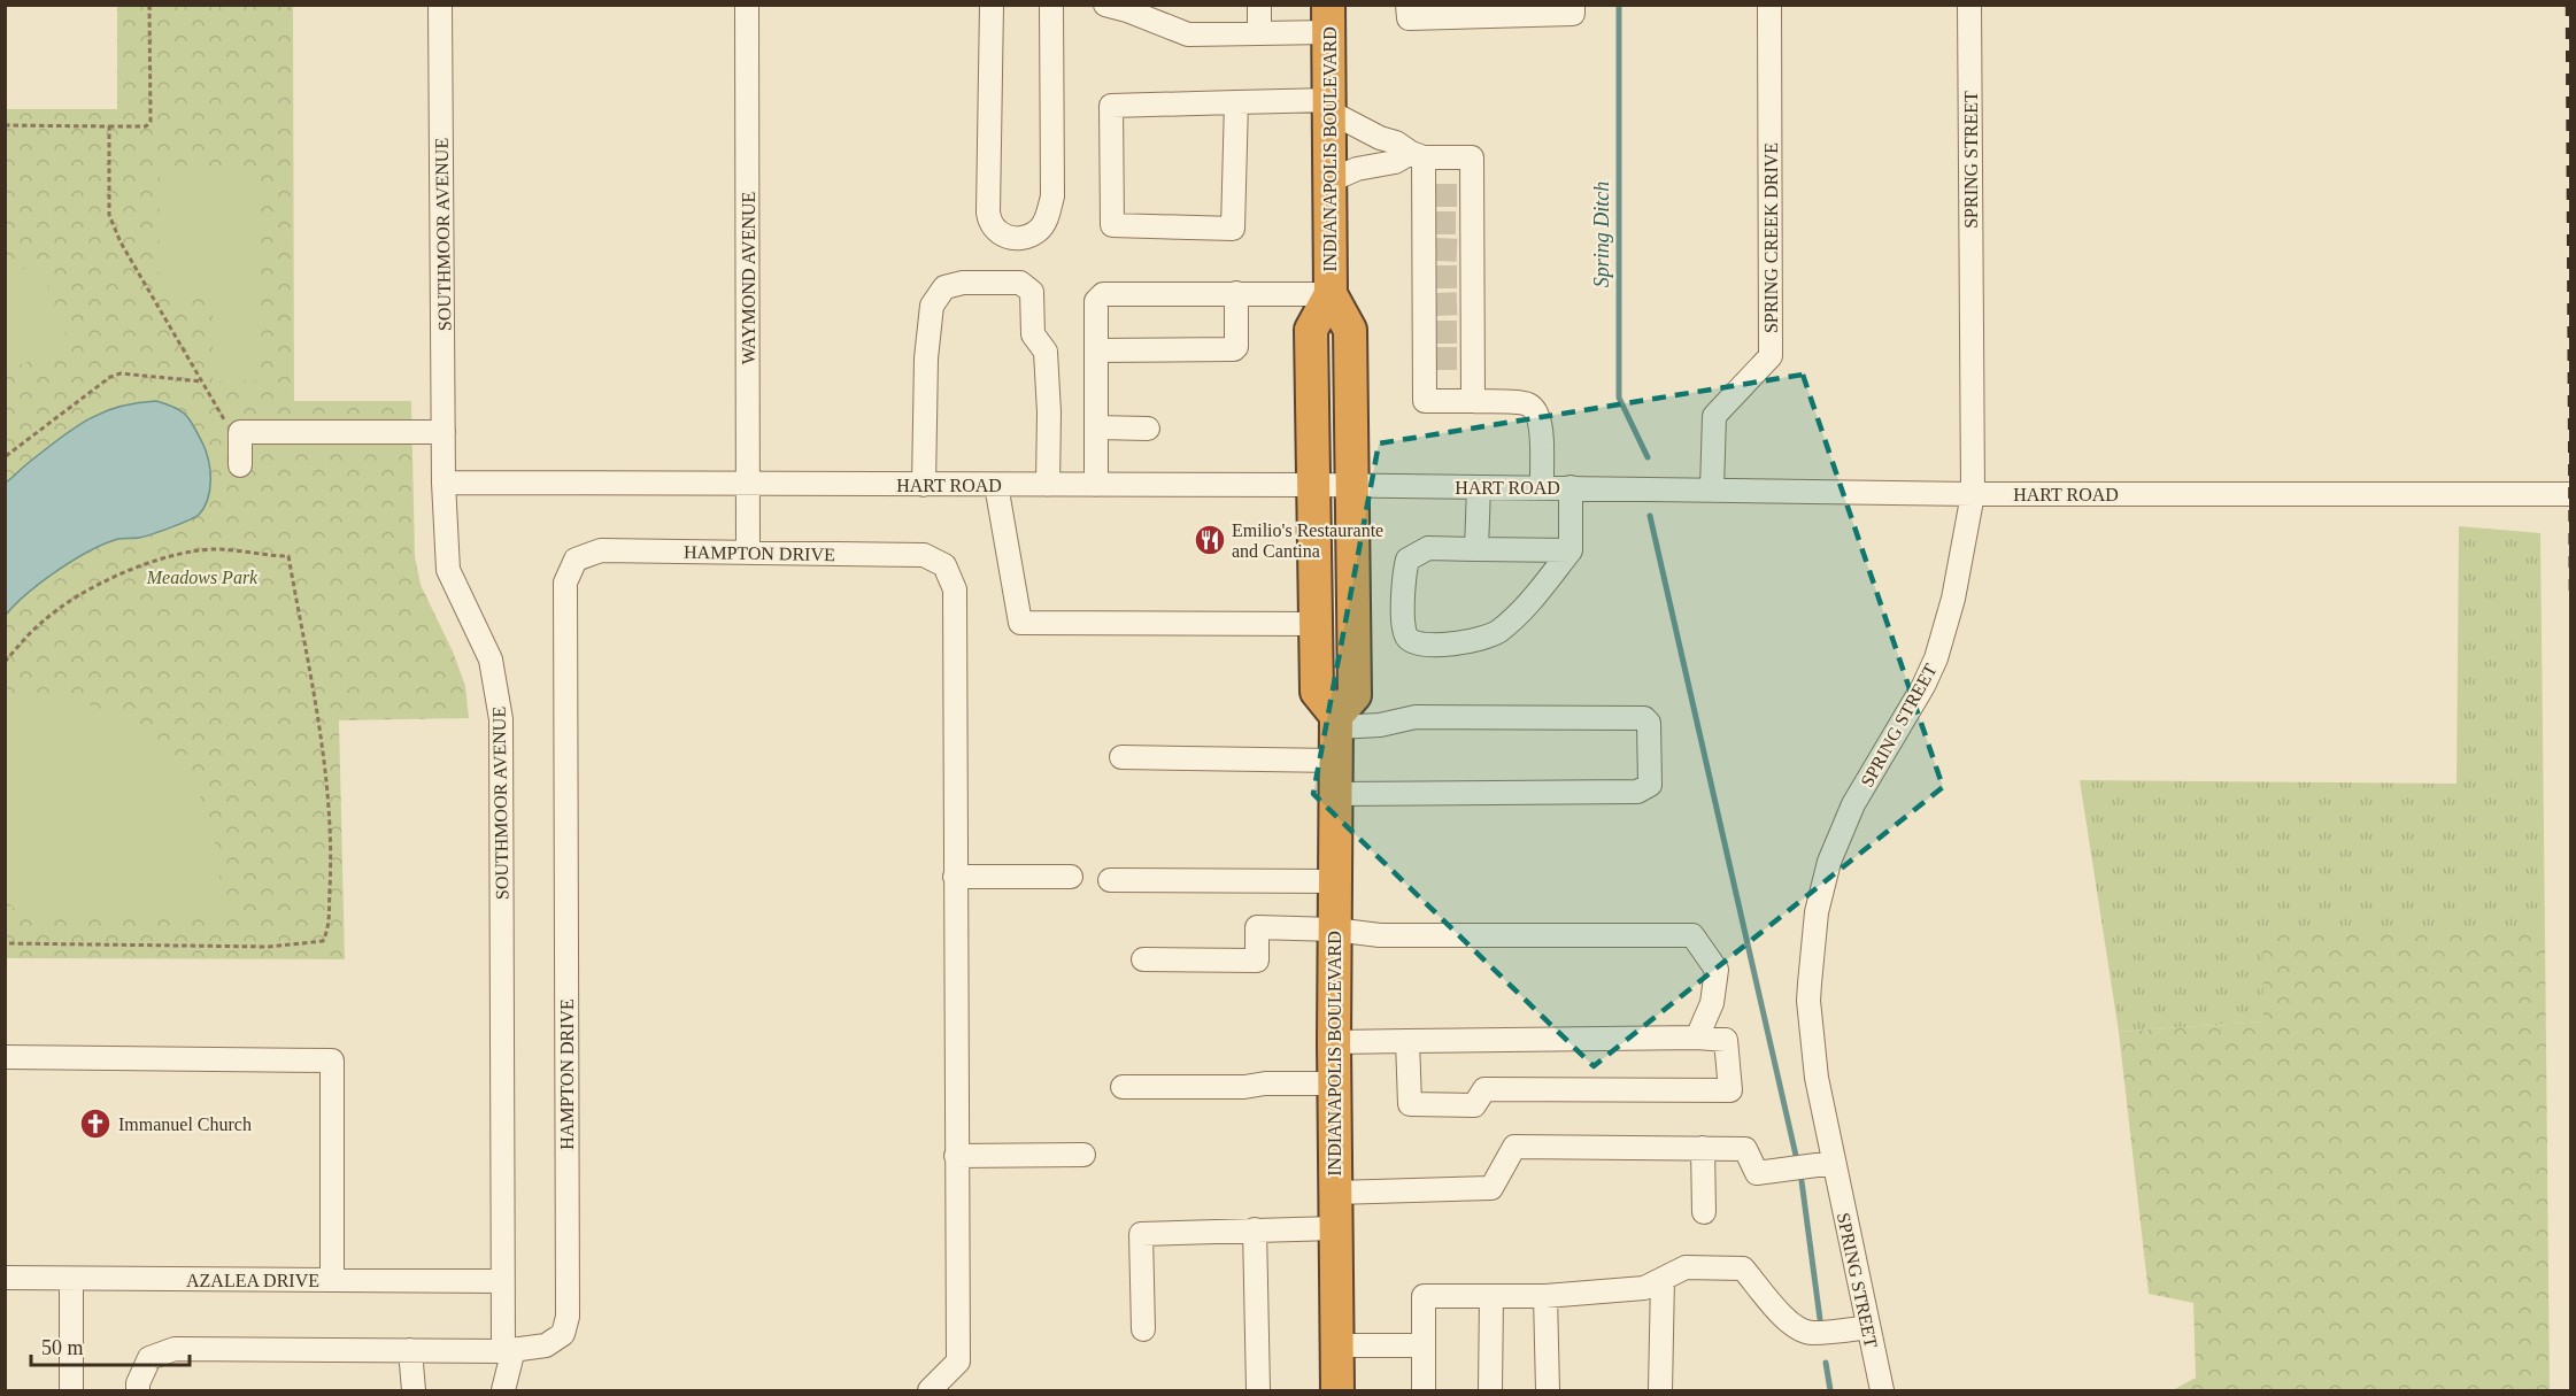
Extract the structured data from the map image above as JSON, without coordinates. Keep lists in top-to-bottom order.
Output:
{
  "streets": {
    "highway": ["INDIANAPOLIS BOULEVARD"],
    "street": [
      "SPRING STREET",
      "SOUTHMOOR AVENUE",
      "SPRING CREEK DRIVE",
      "WAYMOND AVENUE",
      "HART ROAD",
      "HAMPTON DRIVE",
      "AZALEA DRIVE"
    ]
  },
  "crossings": [
    ["INDIANAPOLIS BOULEVARD", "HART ROAD"],
    ["SPRING STREET", "HART ROAD"],
    ["SOUTHMOOR AVENUE", "HART ROAD"],
    ["SOUTHMOOR AVENUE", "AZALEA DRIVE"],
    ["SPRING CREEK DRIVE", "HART ROAD"],
    ["WAYMOND AVENUE", "HART ROAD"],
    ["WAYMOND AVENUE", "HAMPTON DRIVE"]
  ],
  "water": ["Spring Ditch"],
  "parks": ["Meadows Park"],
  "places": {
    "restaurant": ["Emilio's Restaurante and Cantina"],
    "church": ["Immanuel Church"]
  },
  "scale_bar": "50 m"
}
